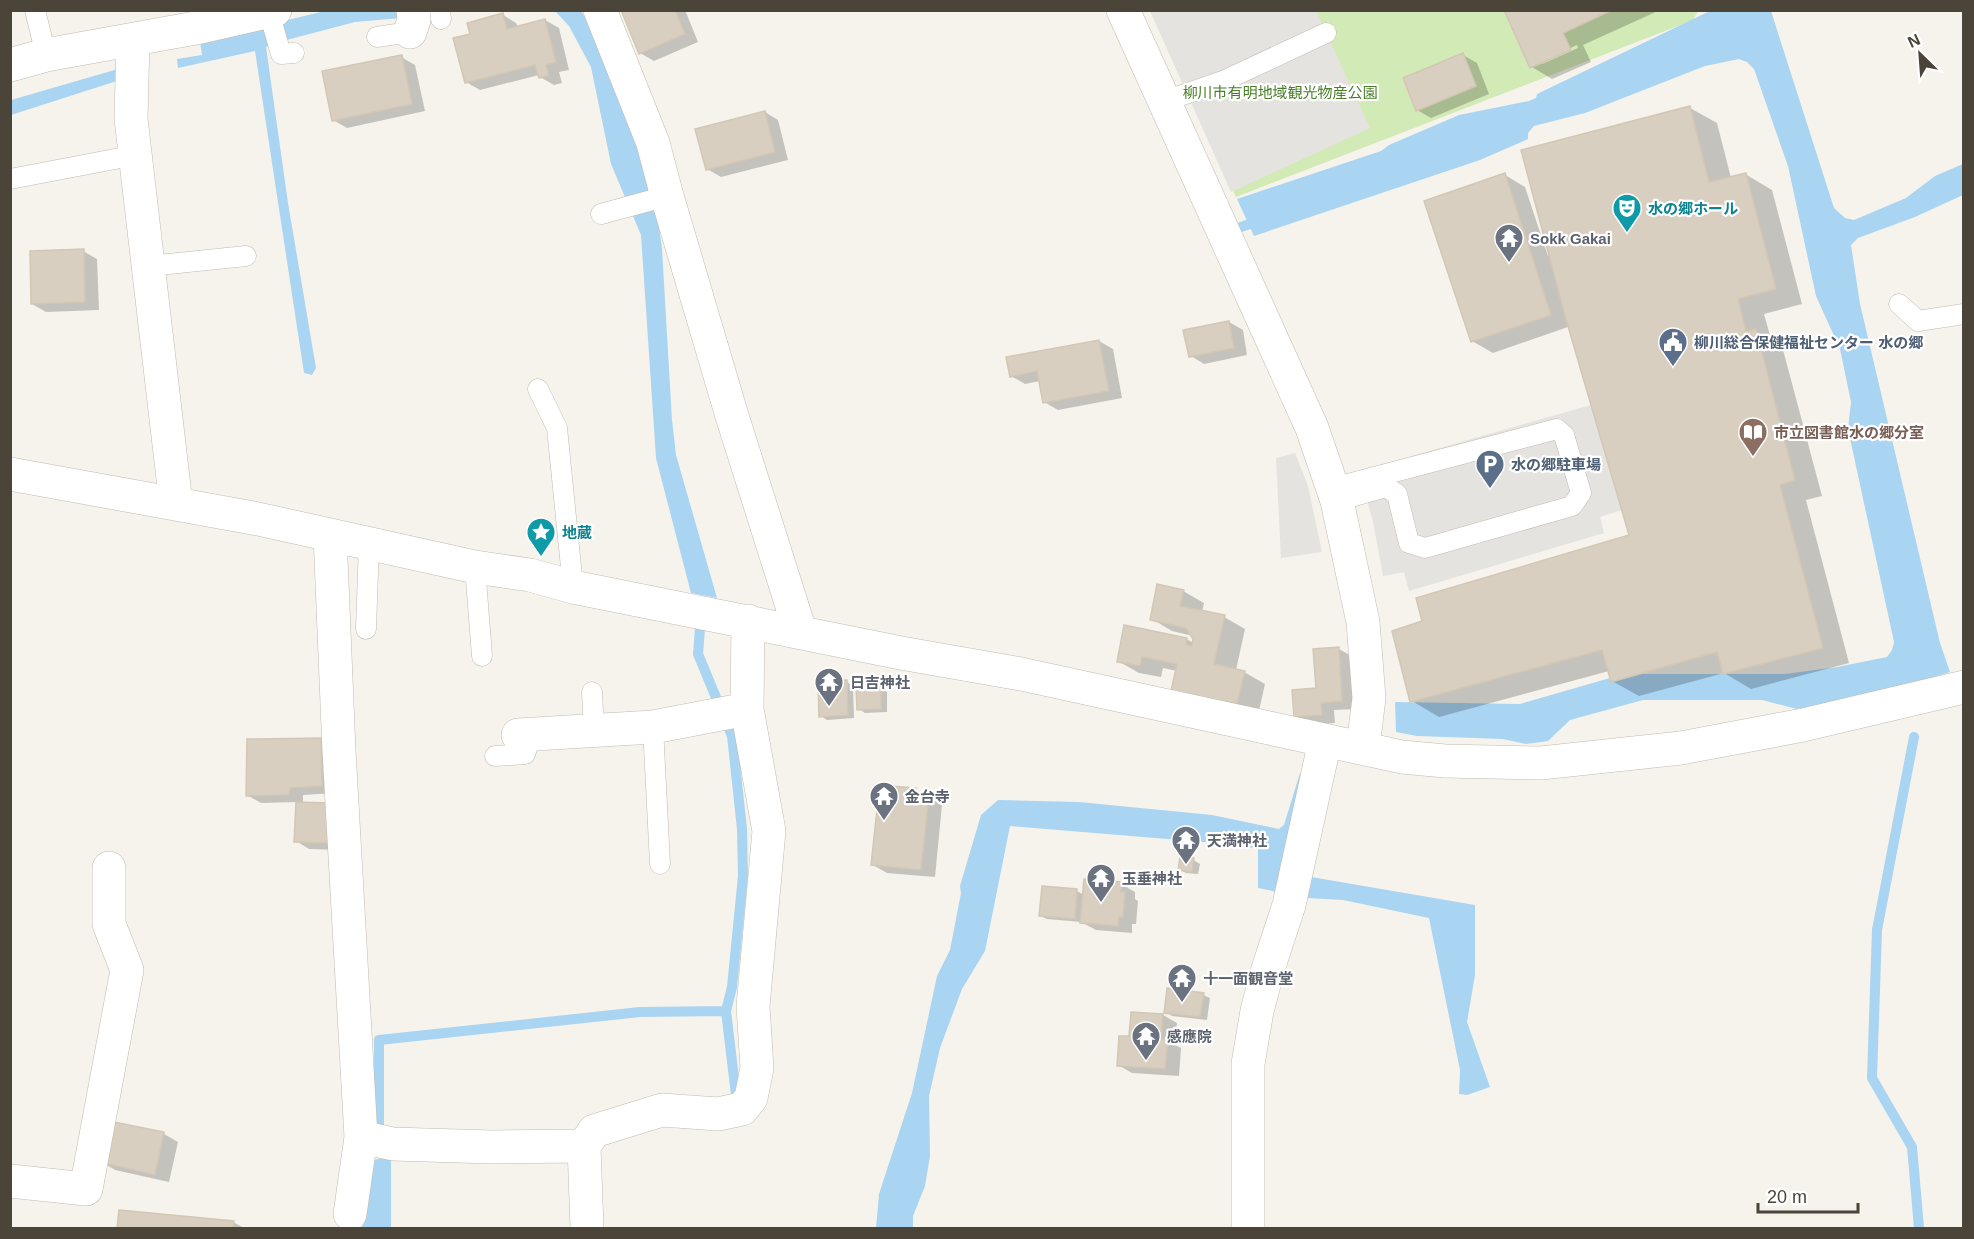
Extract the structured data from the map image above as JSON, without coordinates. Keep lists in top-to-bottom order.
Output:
{
  "parks": ["柳川市有明地域観光物産公園"],
  "places": {
    "theatre": ["水の郷ホール"],
    "temple": [
      "Sokk Gakai",
      "日吉神社",
      "金台寺",
      "天満神社",
      "玉垂神社",
      "十一面観音堂",
      "感應院"
    ],
    "public building": ["柳川総合保健福祉センター 水の郷"],
    "library": ["市立図書館水の郷分室"],
    "parking": ["水の郷駐車場"],
    "place": ["地蔵"]
  },
  "scale_bar": "20 m",
  "north": "top left"
}
